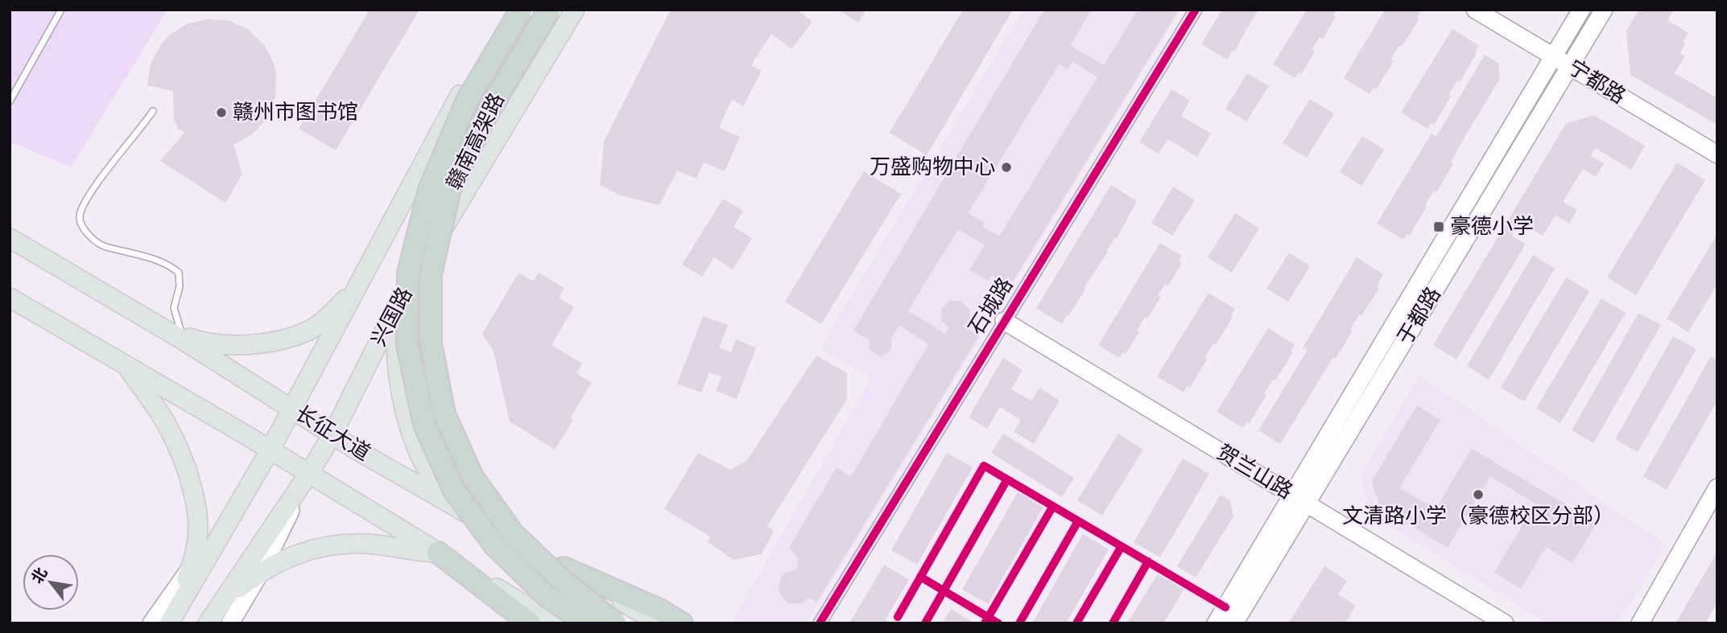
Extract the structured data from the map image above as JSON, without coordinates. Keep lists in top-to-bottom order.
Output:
{
  "streets": {
    "highway": ["赣南高架路"],
    "main road": [
      "宁都路",
      "于都路",
      "兴国路",
      "长征大道",
      "贺兰山路"
    ],
    "street": ["石城路"]
  },
  "crossings": [
    ["宁都路", "于都路"],
    ["石城路", "贺兰山路"],
    ["于都路", "贺兰山路"],
    ["兴国路", "长征大道"]
  ],
  "places": {
    "other": ["赣州市图书馆", "万盛购物中心", "文清路小学（豪德校区分部）"],
    "transit": ["豪德小学"]
  },
  "north": "top left"
}
